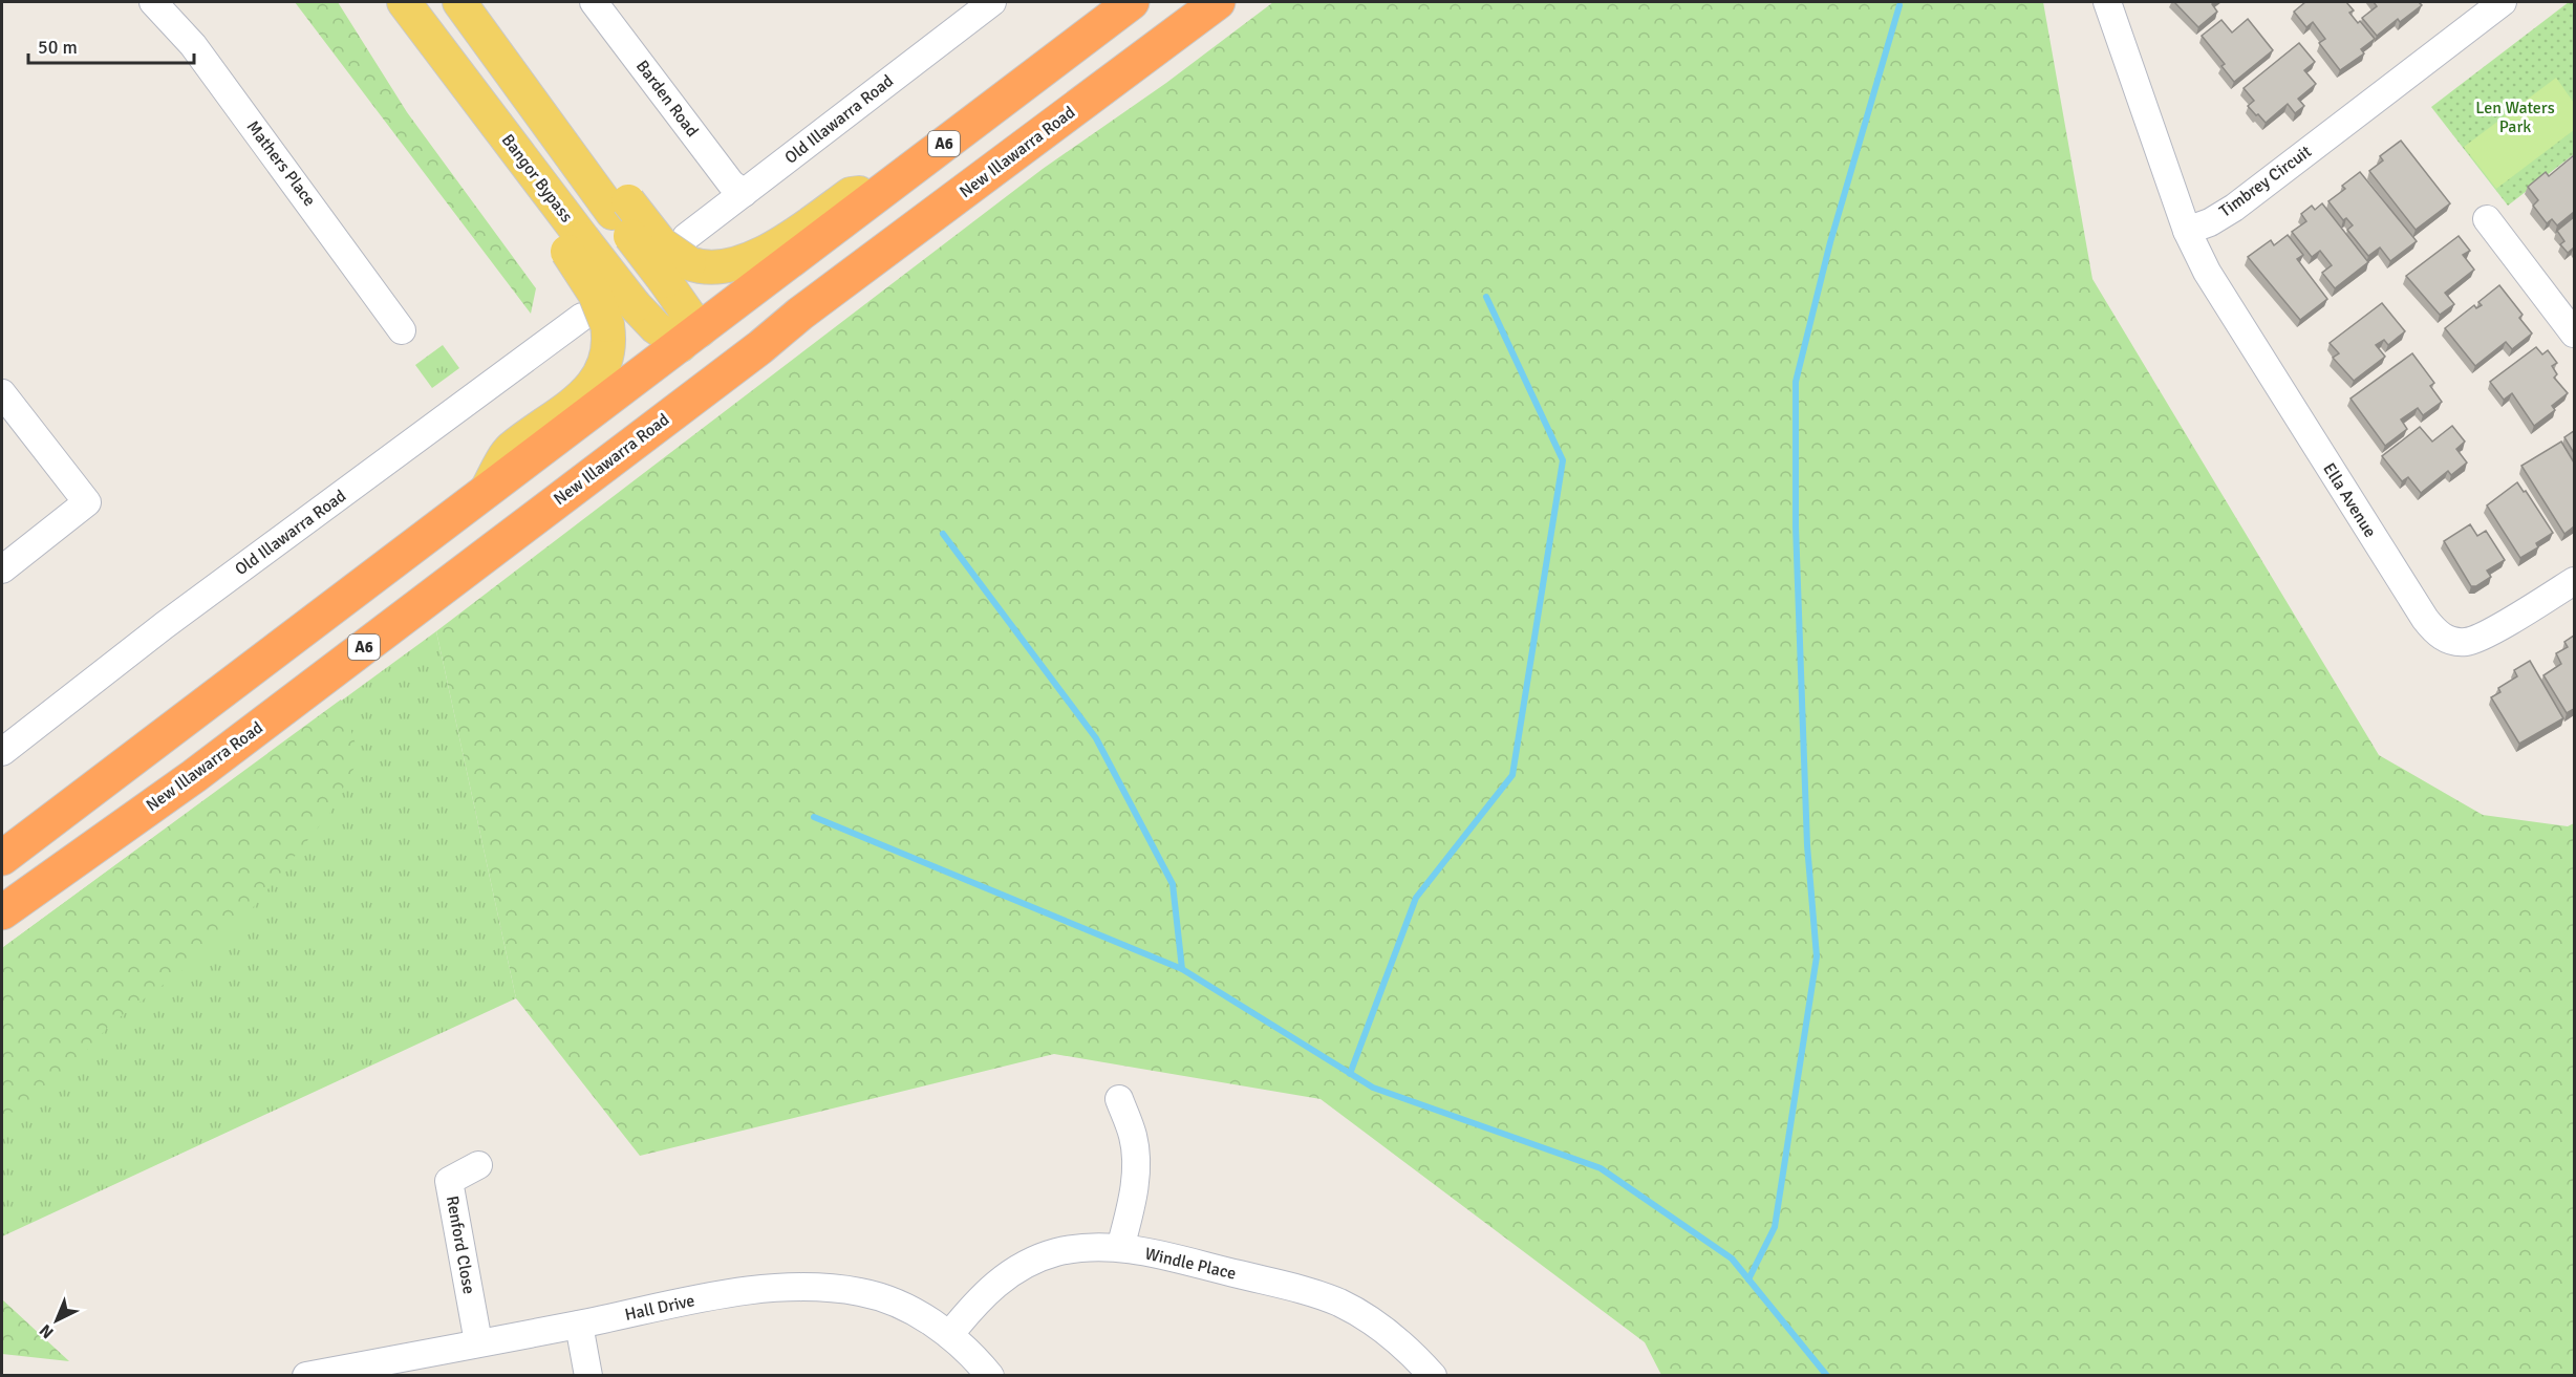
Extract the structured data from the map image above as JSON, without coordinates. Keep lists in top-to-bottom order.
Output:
{
  "streets": {
    "highway": ["A6", "New Illawarra Road"],
    "main road": ["Bangor Bypass"],
    "street": [
      "Barden Road",
      "Old Illawarra Road",
      "Mathers Place",
      "Timbrey Circuit",
      "Ella Avenue",
      "Renford Close",
      "Windle Place",
      "Hall Drive"
    ]
  },
  "crossings": [
    ["Barden Road", "Old Illawarra Road"],
    ["A6", "Bangor Bypass"],
    ["Timbrey Circuit", "Ella Avenue"],
    ["Renford Close", "Hall Drive"],
    ["Windle Place", "Hall Drive"]
  ],
  "parks": ["Len Waters Park"],
  "scale_bar": "50 m",
  "north": "bottom left"
}
